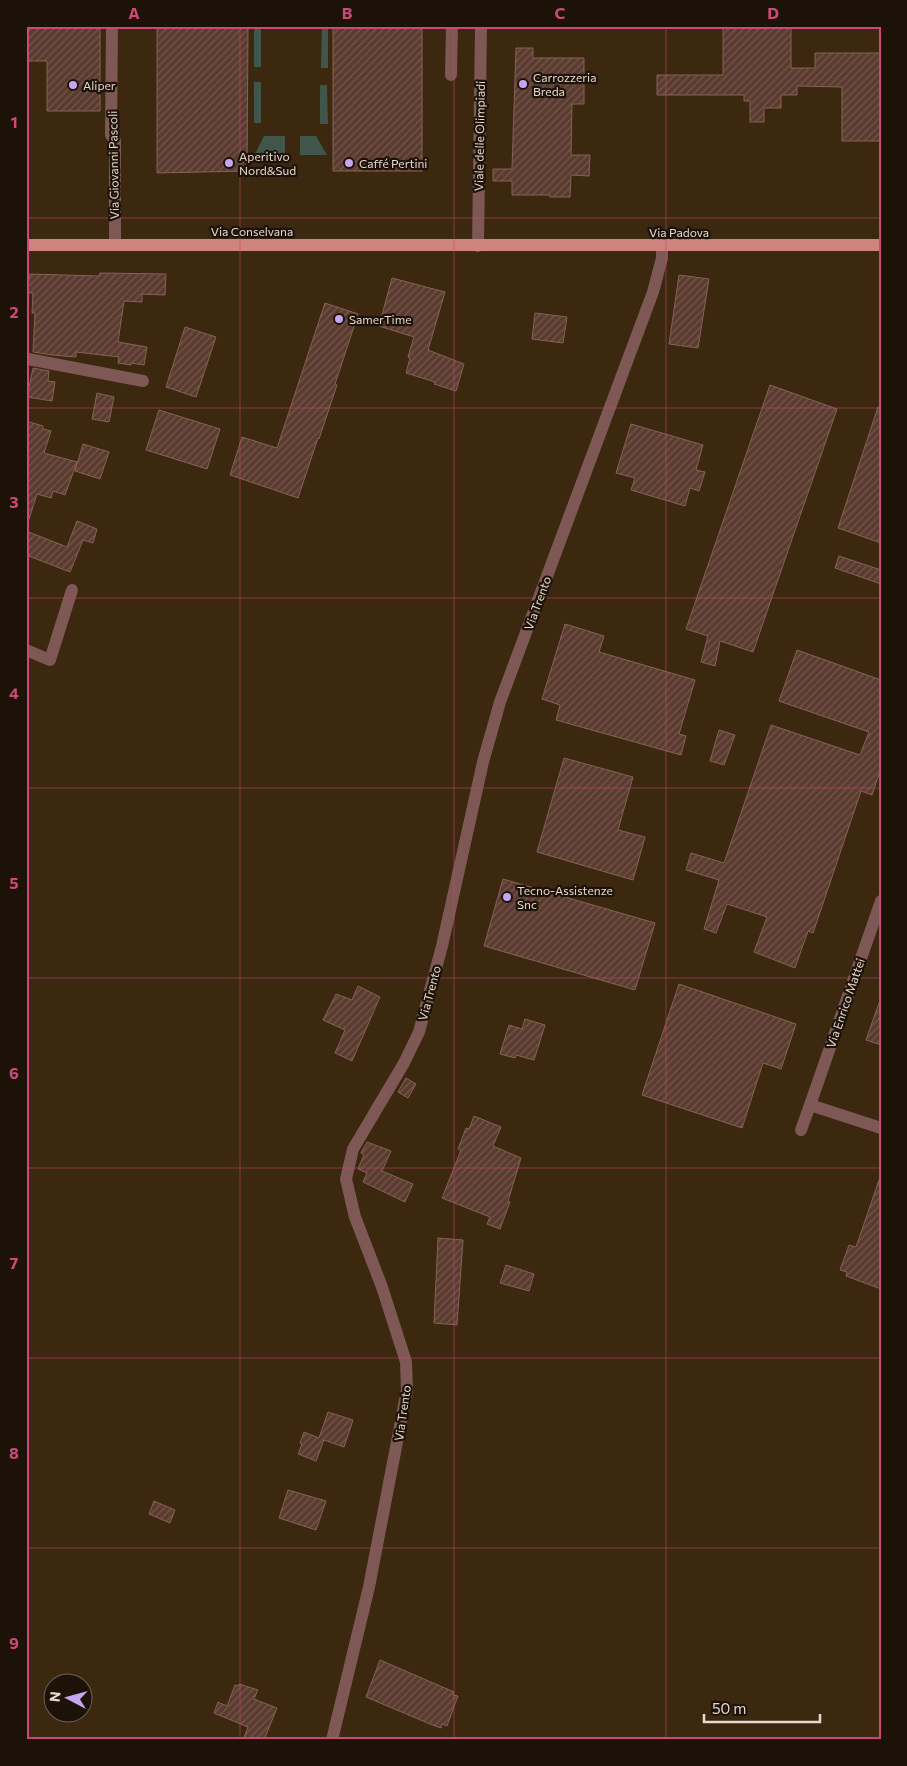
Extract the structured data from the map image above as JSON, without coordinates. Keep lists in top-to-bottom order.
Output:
{
  "streets": {
    "main road": ["Via Conselvana", "Via Padova"],
    "street": [
      "Viale delle Olimpiadi",
      "Via Giovanni Pascoli",
      "Via Trento",
      "Via Enrico Mattei"
    ]
  },
  "crossings": [
    ["Viale delle Olimpiadi", "Via Conselvana"],
    ["Viale delle Olimpiadi", "Via Padova"],
    ["Via Giovanni Pascoli", "Via Conselvana"],
    ["Via Conselvana", "Via Padova"],
    ["Via Padova", "Via Trento"]
  ],
  "places": [
    "Carrozzeria Breda",
    "Aliper",
    "Aperitivo Nord&Sud",
    "Caffé Pertini",
    "SamerTime",
    "Tecno-Assistenze Snc"
  ],
  "scale_bar": "50 m",
  "north": "left",
  "grid": {
    "columns": [
      "A",
      "B",
      "C",
      "D"
    ],
    "rows": [
      "1",
      "2",
      "3",
      "4",
      "5",
      "6",
      "7",
      "8",
      "9"
    ]
  }
}
